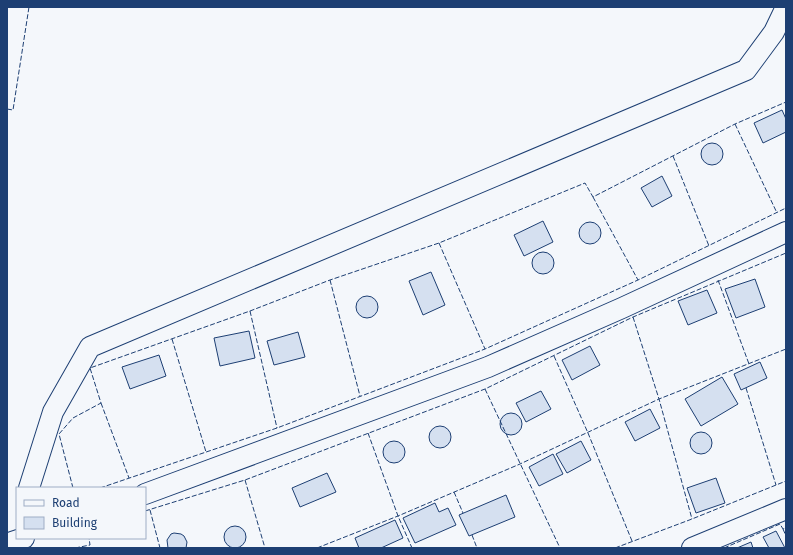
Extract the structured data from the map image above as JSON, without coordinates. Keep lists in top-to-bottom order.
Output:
{
  "legend": ["Road", "Building"]
}
